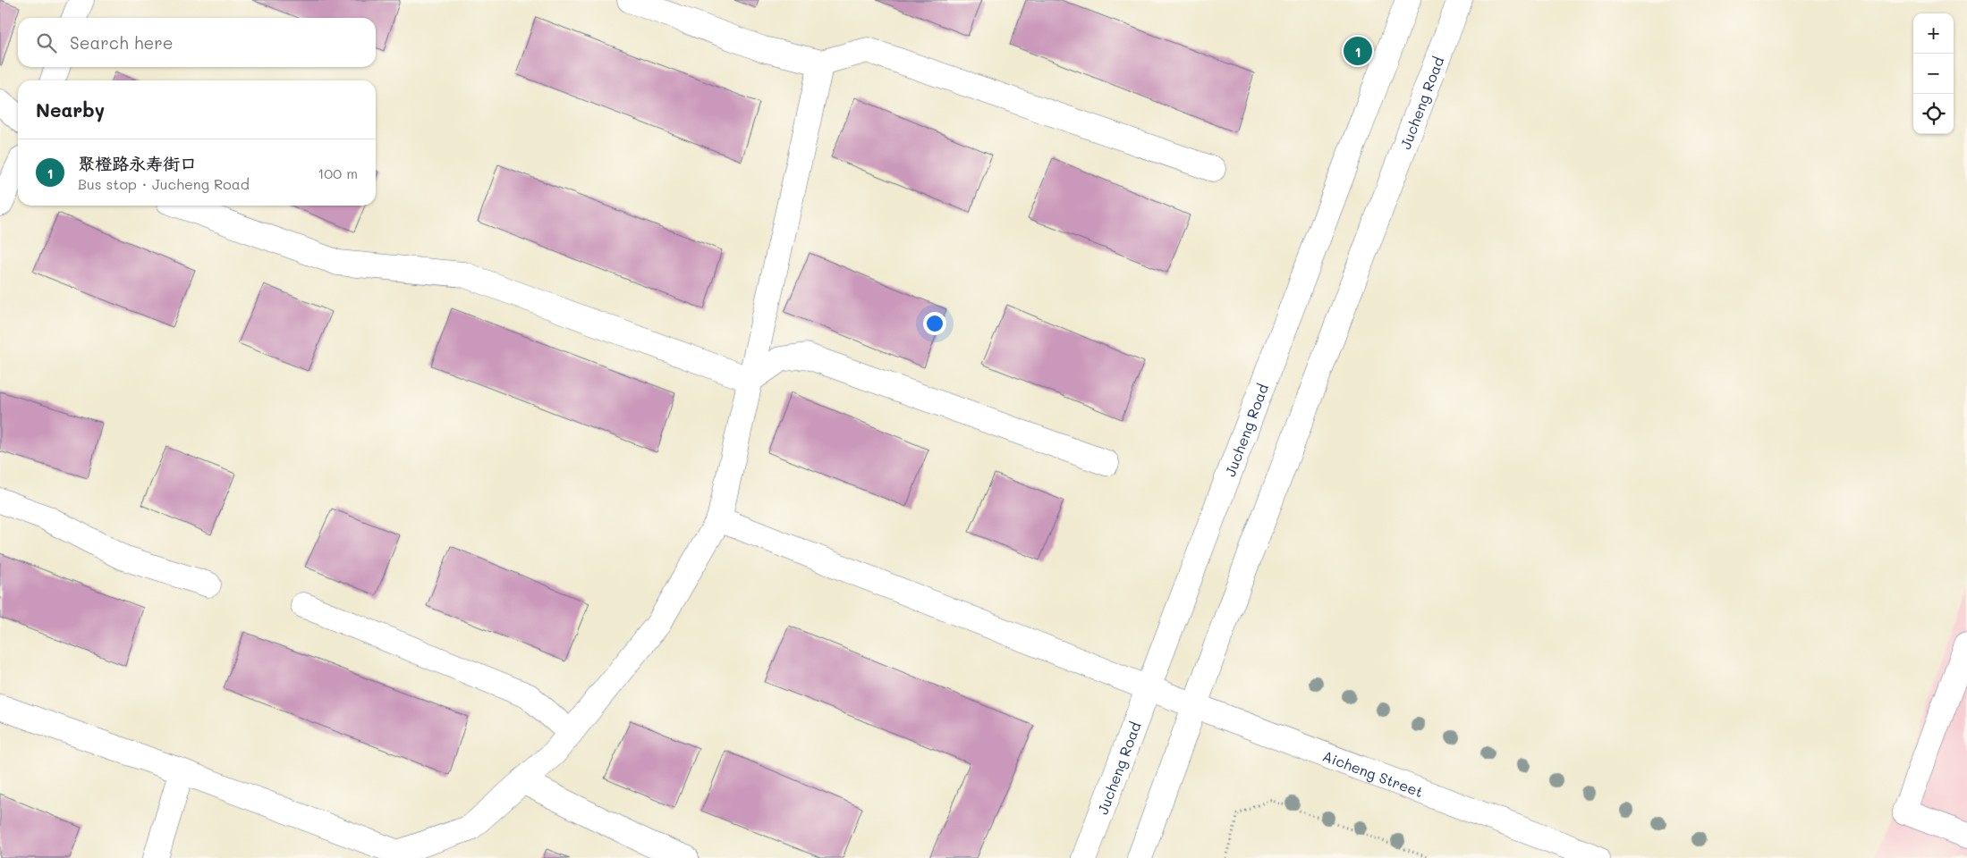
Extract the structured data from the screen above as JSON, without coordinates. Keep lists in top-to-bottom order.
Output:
{
  "streets": {
    "street": ["Jucheng Road", "Aicheng Street"]
  },
  "crossings": [
    ["Jucheng Road", "Aicheng Street"]
  ],
  "page": {
    "map_buttons": ["+", "−"],
    "search": "Search here",
    "pins": "1",
    "heading": "Nearby",
    "list": [
      {
        "mark": "1",
        "name": "聚橙路永寿街口",
        "note": "Bus stop · Jucheng Road",
        "value": "100 m"
      }
    ]
  }
}
